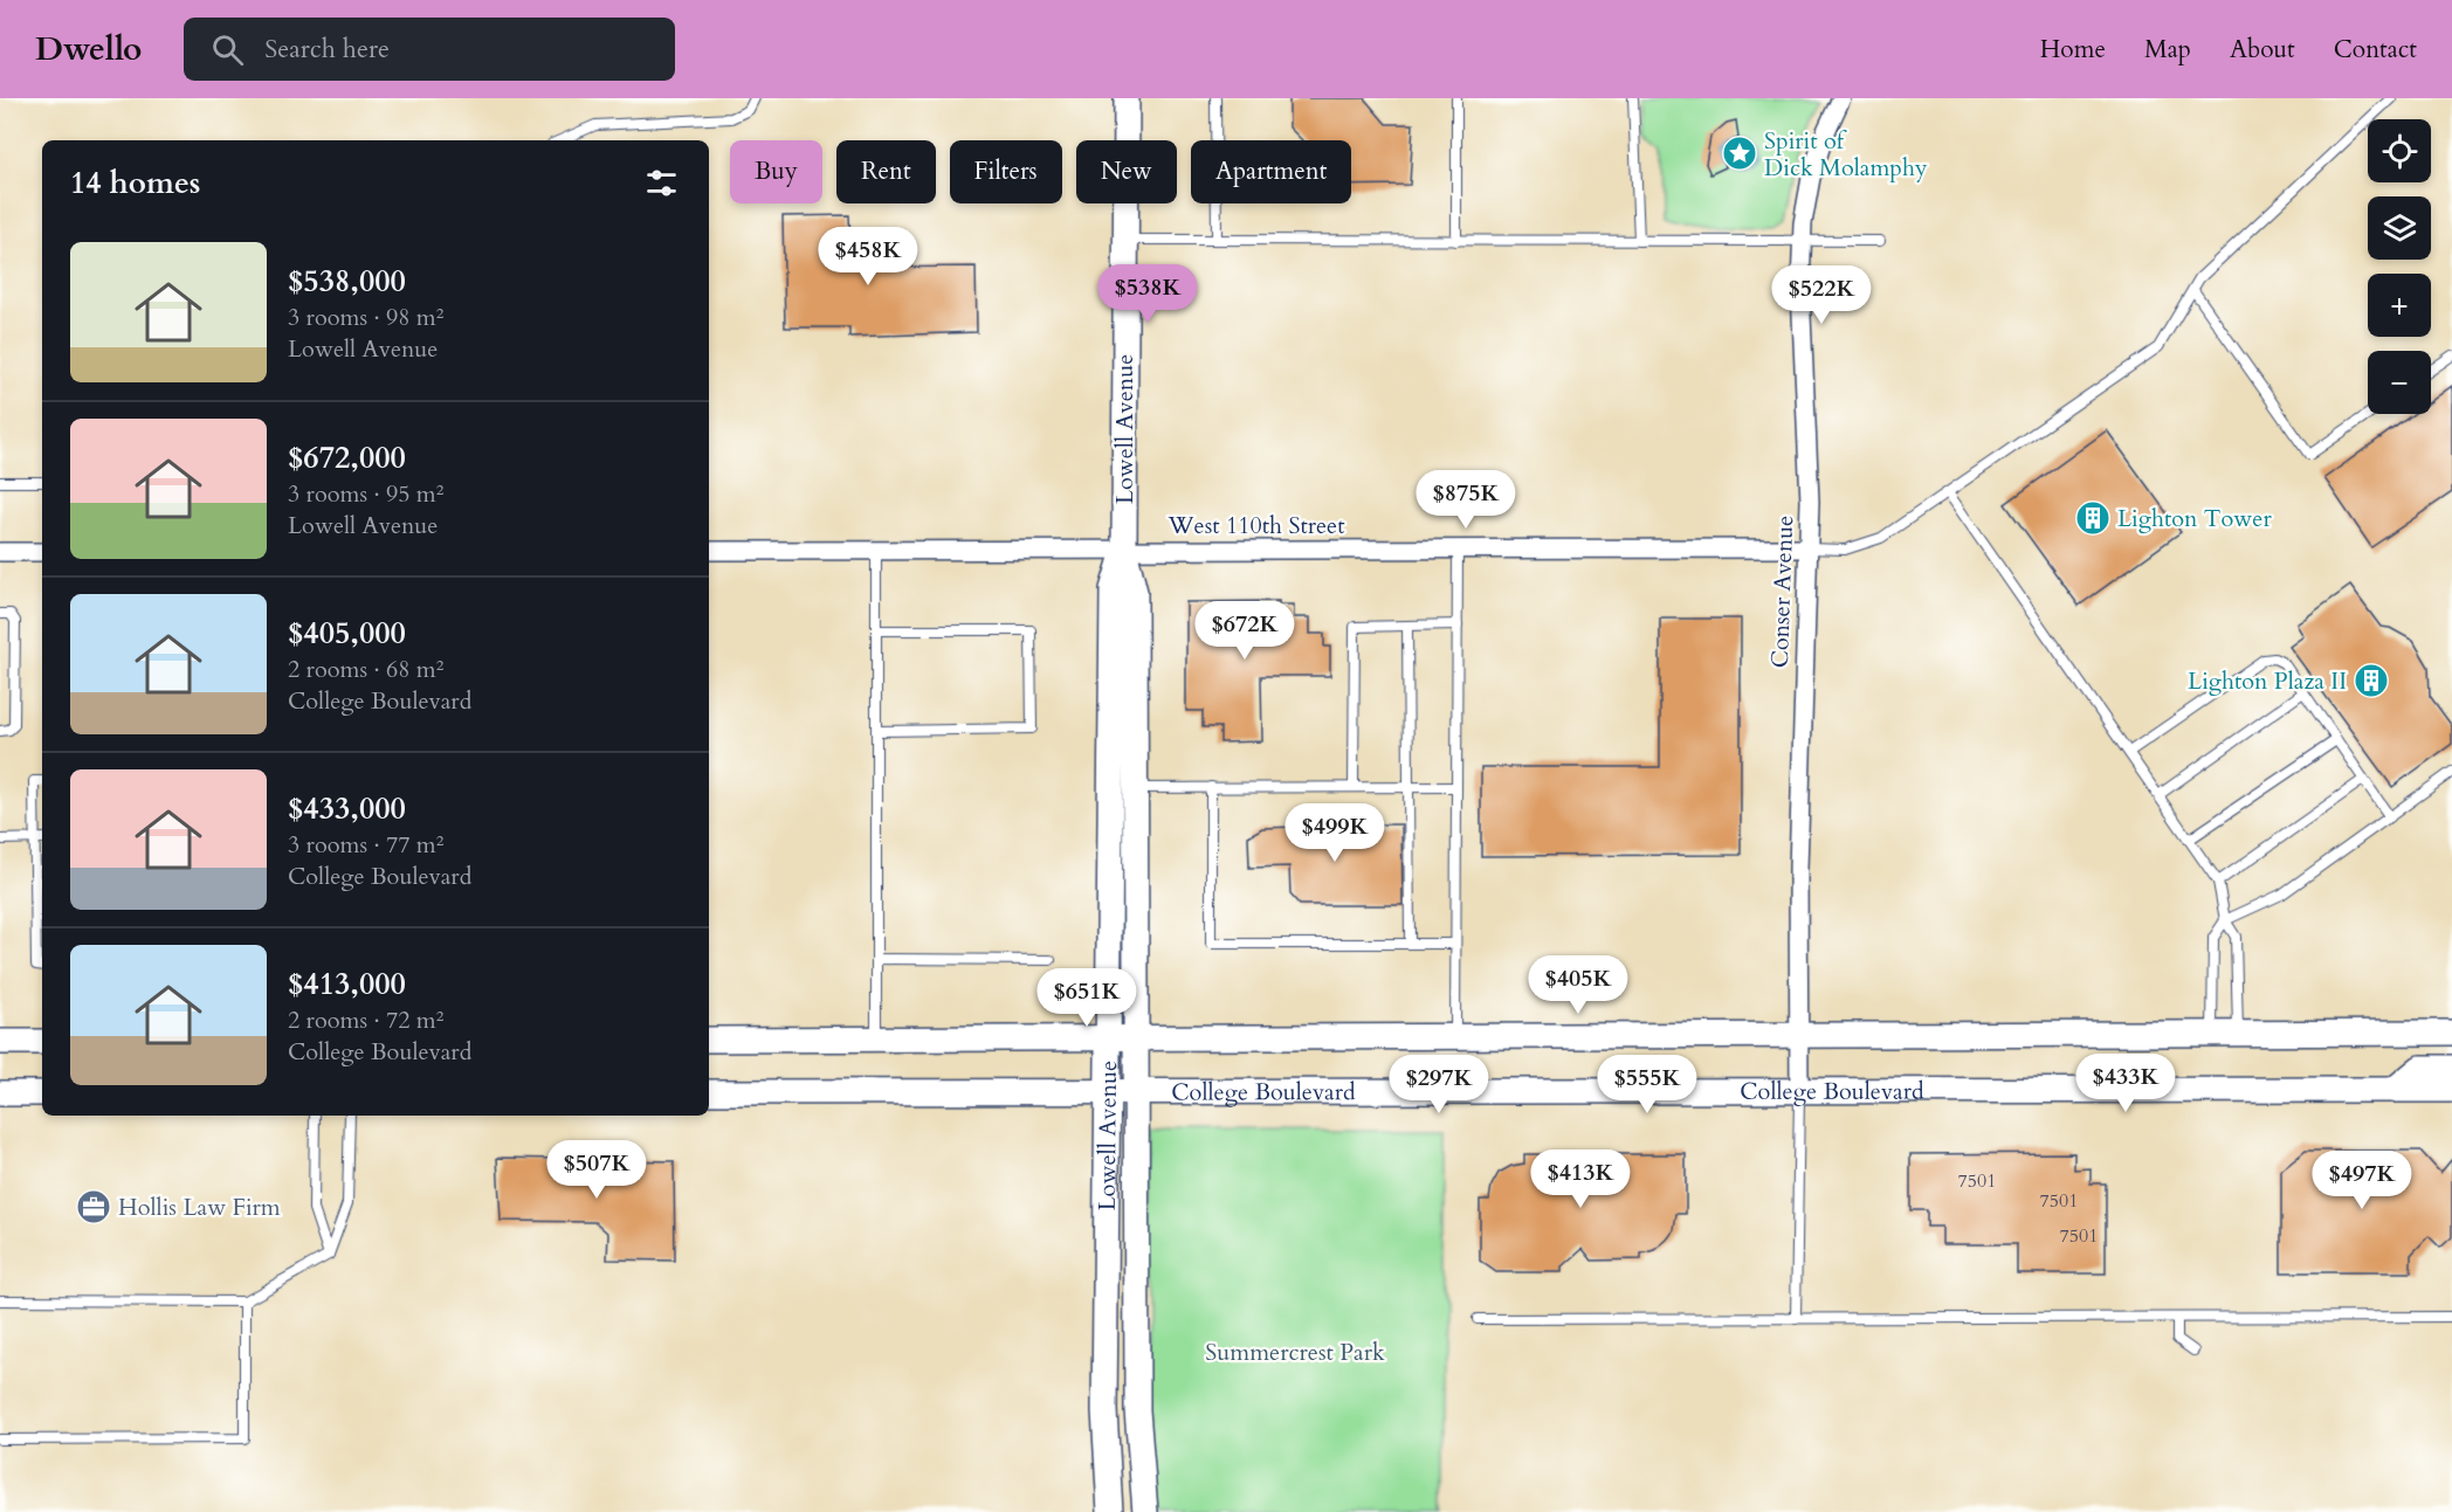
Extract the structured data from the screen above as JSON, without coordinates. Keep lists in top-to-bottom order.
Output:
{
  "streets": {
    "main road": ["Lowell Avenue", "College Boulevard"],
    "street": ["West 110th Street", "Conser Avenue"]
  },
  "crossings": [
    ["Lowell Avenue", "West 110th Street"],
    ["Lowell Avenue", "College Boulevard"],
    ["West 110th Street", "Conser Avenue"],
    ["Conser Avenue", "College Boulevard"]
  ],
  "parks": ["Summercrest Park"],
  "places": {
    "place": ["Spirit of Dick Molamphy"],
    "building": ["Lighton Tower", "Lighton Plaza II"],
    "office": ["Hollis Law Firm"]
  },
  "house_numbers": ["7501", "7501", "7501"],
  "page": {
    "header": "Dwello",
    "search": "Search here",
    "nav": [
      "Home",
      "Map",
      "About",
      "Contact"
    ],
    "map_buttons": ["+", "−"],
    "chip": [
      "Buy",
      "Rent",
      "Filters",
      "New",
      "Apartment"
    ],
    "heading": "14 homes",
    "list": [
      {
        "name": "$538,000",
        "note": "3 rooms · 98 m² · Lowell Avenue"
      },
      {
        "name": "$672,000",
        "note": "3 rooms · 95 m² · Lowell Avenue"
      },
      {
        "name": "$405,000",
        "note": "2 rooms · 68 m² · College Boulevard"
      },
      {
        "name": "$433,000",
        "note": "3 rooms · 77 m² · College Boulevard"
      },
      {
        "name": "$413,000",
        "note": "2 rooms · 72 m² · College Boulevard"
      }
    ],
    "price": [
      "$458K",
      "$538K",
      "$522K",
      "$875K",
      "$672K",
      "$499K",
      "$405K",
      "$651K",
      "$433K",
      "$297K",
      "$555K",
      "$507K",
      "$413K",
      "$497K"
    ]
  }
}
